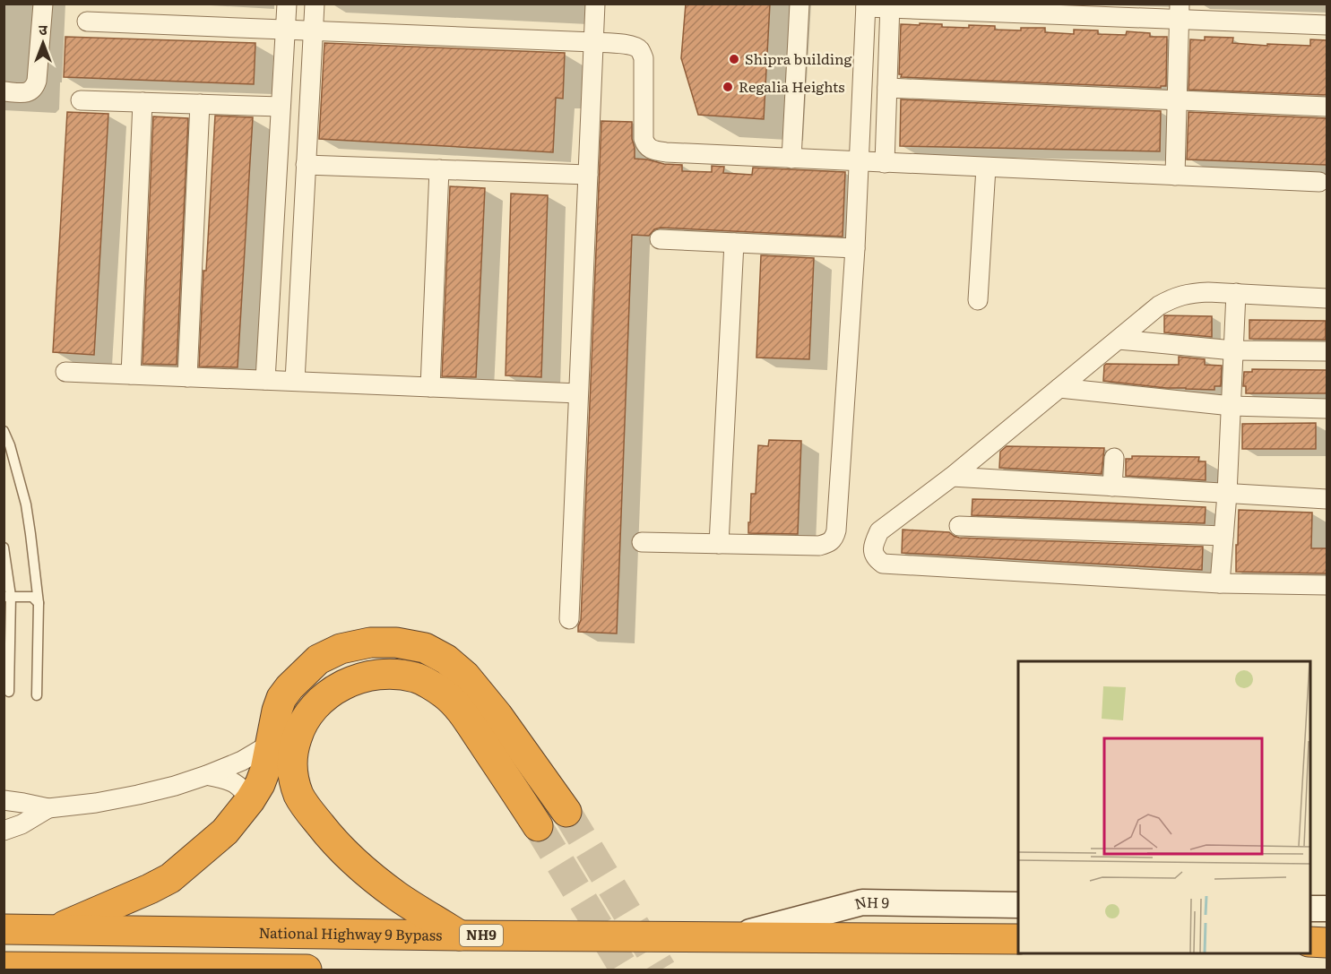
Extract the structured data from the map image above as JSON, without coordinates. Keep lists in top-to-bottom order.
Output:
{
  "streets": {
    "highway": ["National Highway 9 Bypass", "NH9"],
    "main road": ["NH 9"]
  },
  "crossings": [
    ["NH 9", "National Highway 9 Bypass"],
    ["NH 9", "NH9"],
    ["National Highway 9 Bypass", "NH9"]
  ],
  "places": ["Shipra building", "Regalia Heights"],
  "north": "top"
}
